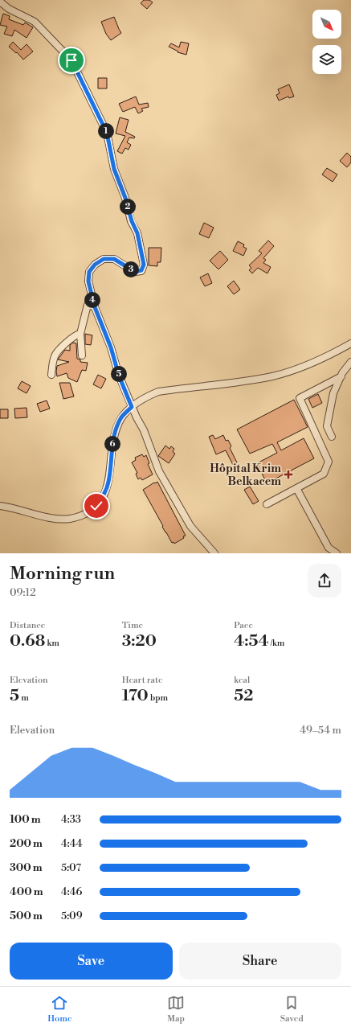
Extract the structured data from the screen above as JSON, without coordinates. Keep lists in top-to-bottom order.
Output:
{
  "places": {
    "health": ["Hôpital Krim Belkacem"]
  },
  "north": "bottom right",
  "page": {
    "pins": [
      "1",
      "2",
      "3",
      "4",
      "5",
      "6"
    ],
    "heading": ["Morning run", "09:12"],
    "stats": [
      ["Distance", "0.68 km"],
      ["Time", "3:20"],
      ["Pace", "4:54 /km"],
      ["Elevation", "5 m"],
      ["Heart rate", "170 bpm"],
      ["kcal", "52"]
    ],
    "chart": ["Elevation", "49–54 m"],
    "list": [
      {
        "name": "100 m",
        "note": "4:33"
      },
      {
        "name": "200 m",
        "note": "4:44"
      },
      {
        "name": "300 m",
        "note": "5:07"
      },
      {
        "name": "400 m",
        "note": "4:46"
      },
      {
        "name": "500 m",
        "note": "5:09"
      }
    ],
    "buttons": ["Save", "Share"],
    "tabs": ["Home", "Map", "Saved"]
  }
}
